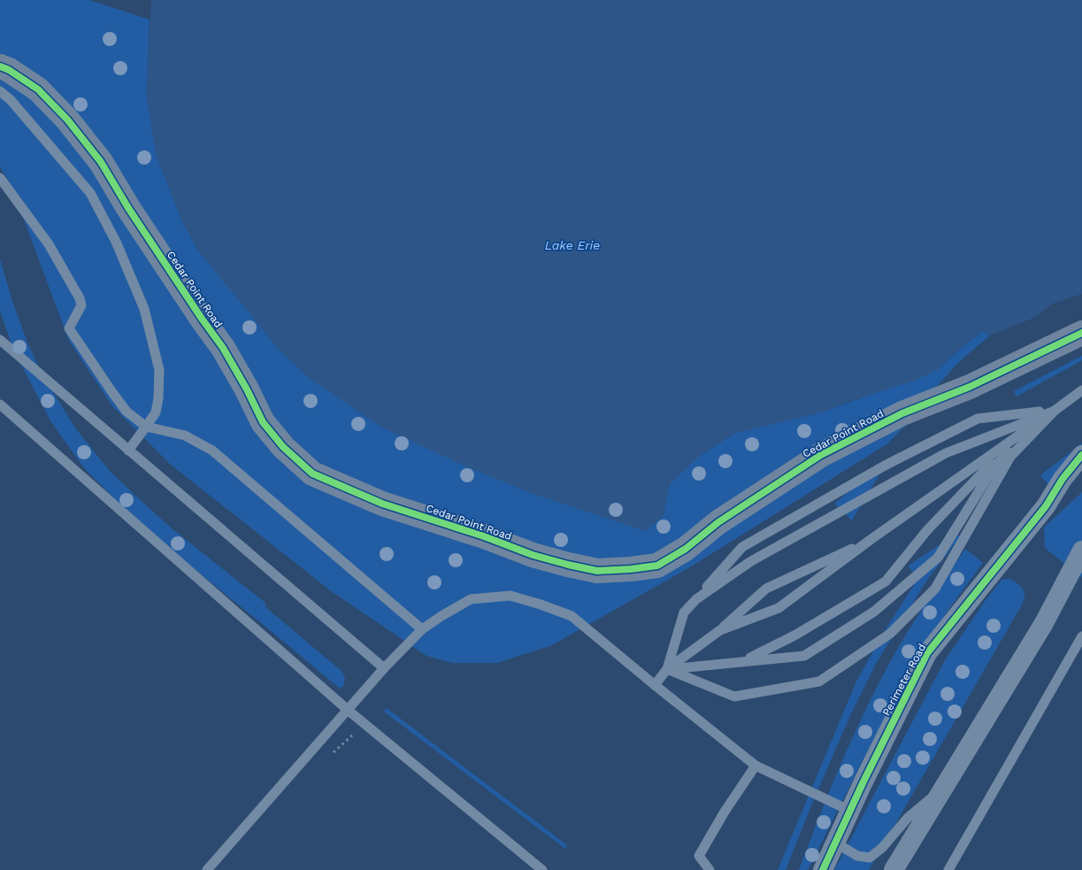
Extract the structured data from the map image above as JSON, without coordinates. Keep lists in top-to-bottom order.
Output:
{
  "streets": {
    "street": ["Cedar Point Road", "Perimeter Road"]
  },
  "water": ["Lake Erie"]
}
